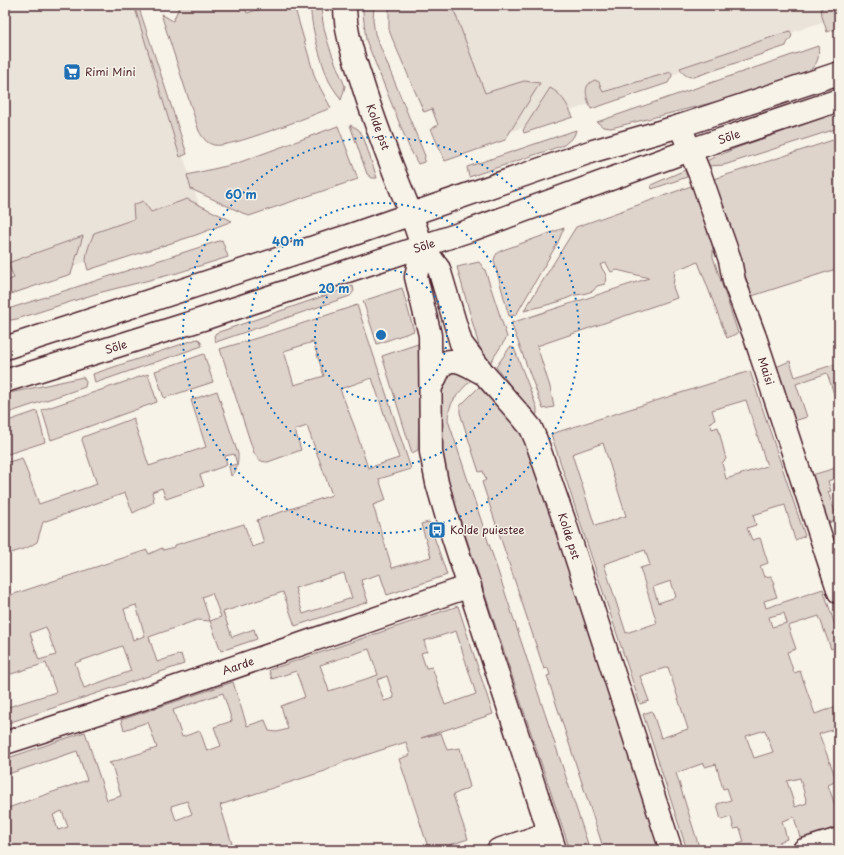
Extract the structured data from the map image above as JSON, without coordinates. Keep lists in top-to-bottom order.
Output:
{
  "streets": {
    "street": [
      "Kolde pst",
      "Sõle",
      "Maisi",
      "Aarde"
    ]
  },
  "crossings": [
    ["Kolde pst", "Sõle"],
    ["Kolde pst", "Aarde"],
    ["Sõle", "Maisi"]
  ],
  "places": {
    "supermarket": ["Rimi Mini"],
    "bus stop": ["Kolde puiestee"]
  },
  "rings": ["60 m", "40 m", "20 m"]
}
